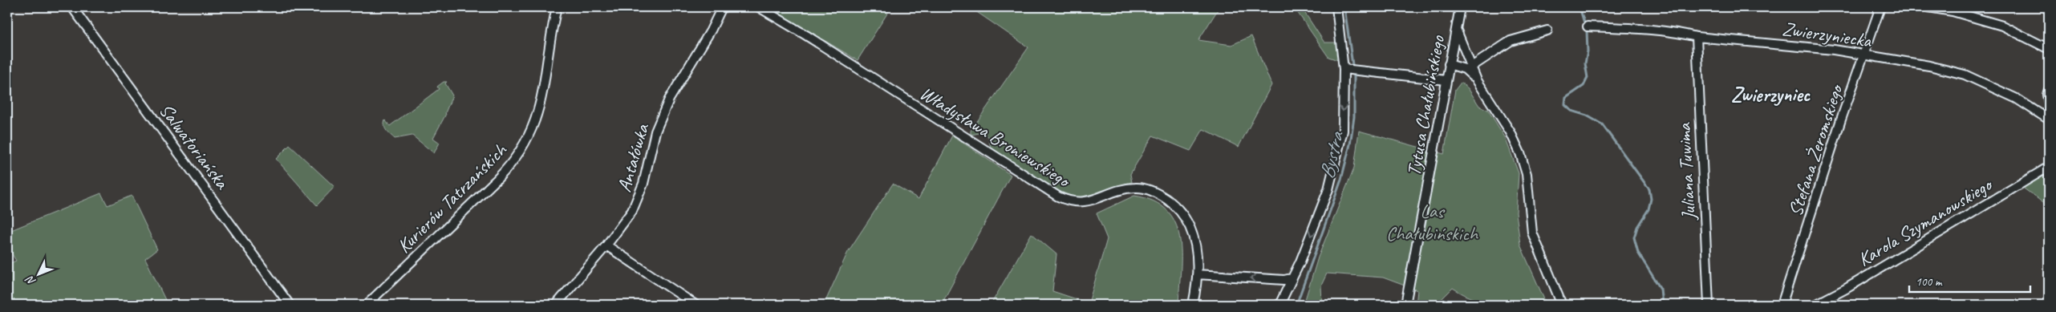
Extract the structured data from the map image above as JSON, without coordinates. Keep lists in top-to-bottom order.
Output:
{
  "streets": {
    "street": [
      "Zwierzyniecka",
      "Tytusa Chałubińskiego",
      "Władysława Broniewskiego",
      "Salwatoriańska",
      "Stefana Żeromskiego",
      "Antałówka",
      "Juliana Tuwima",
      "Kurierów Tatrzańskich",
      "Karola Szymanowskiego"
    ]
  },
  "crossings": [
    ["Zwierzyniecka", "Stefana Żeromskiego"],
    ["Zwierzyniecka", "Juliana Tuwima"]
  ],
  "districts": ["Zwierzyniec"],
  "water": ["Bystra"],
  "parks": ["Las Chałubińskich"],
  "scale_bar": "100 m",
  "north": "bottom left"
}
